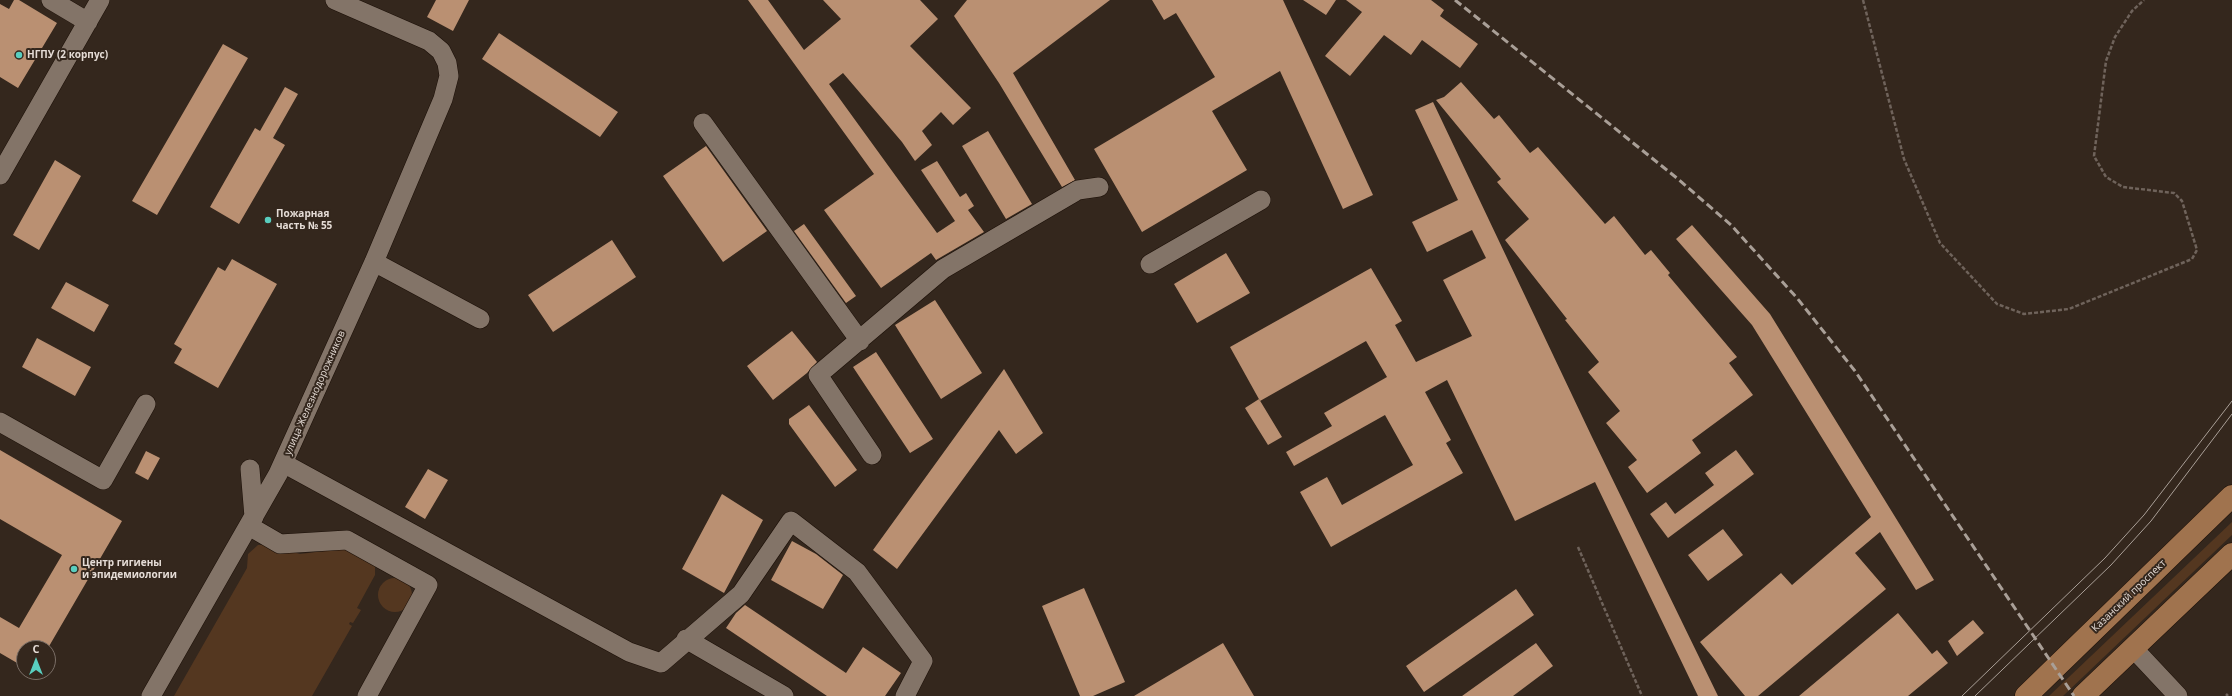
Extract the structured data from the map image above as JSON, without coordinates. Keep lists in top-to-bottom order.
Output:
{
  "streets": {
    "main road": ["Казанский проспект"],
    "street": ["улица Железнодорожников"]
  },
  "places": ["НГПУ (2 корпус)", "Пожарная часть № 55", "Центр гигиены и эпидемиологии"],
  "north": "top"
}
